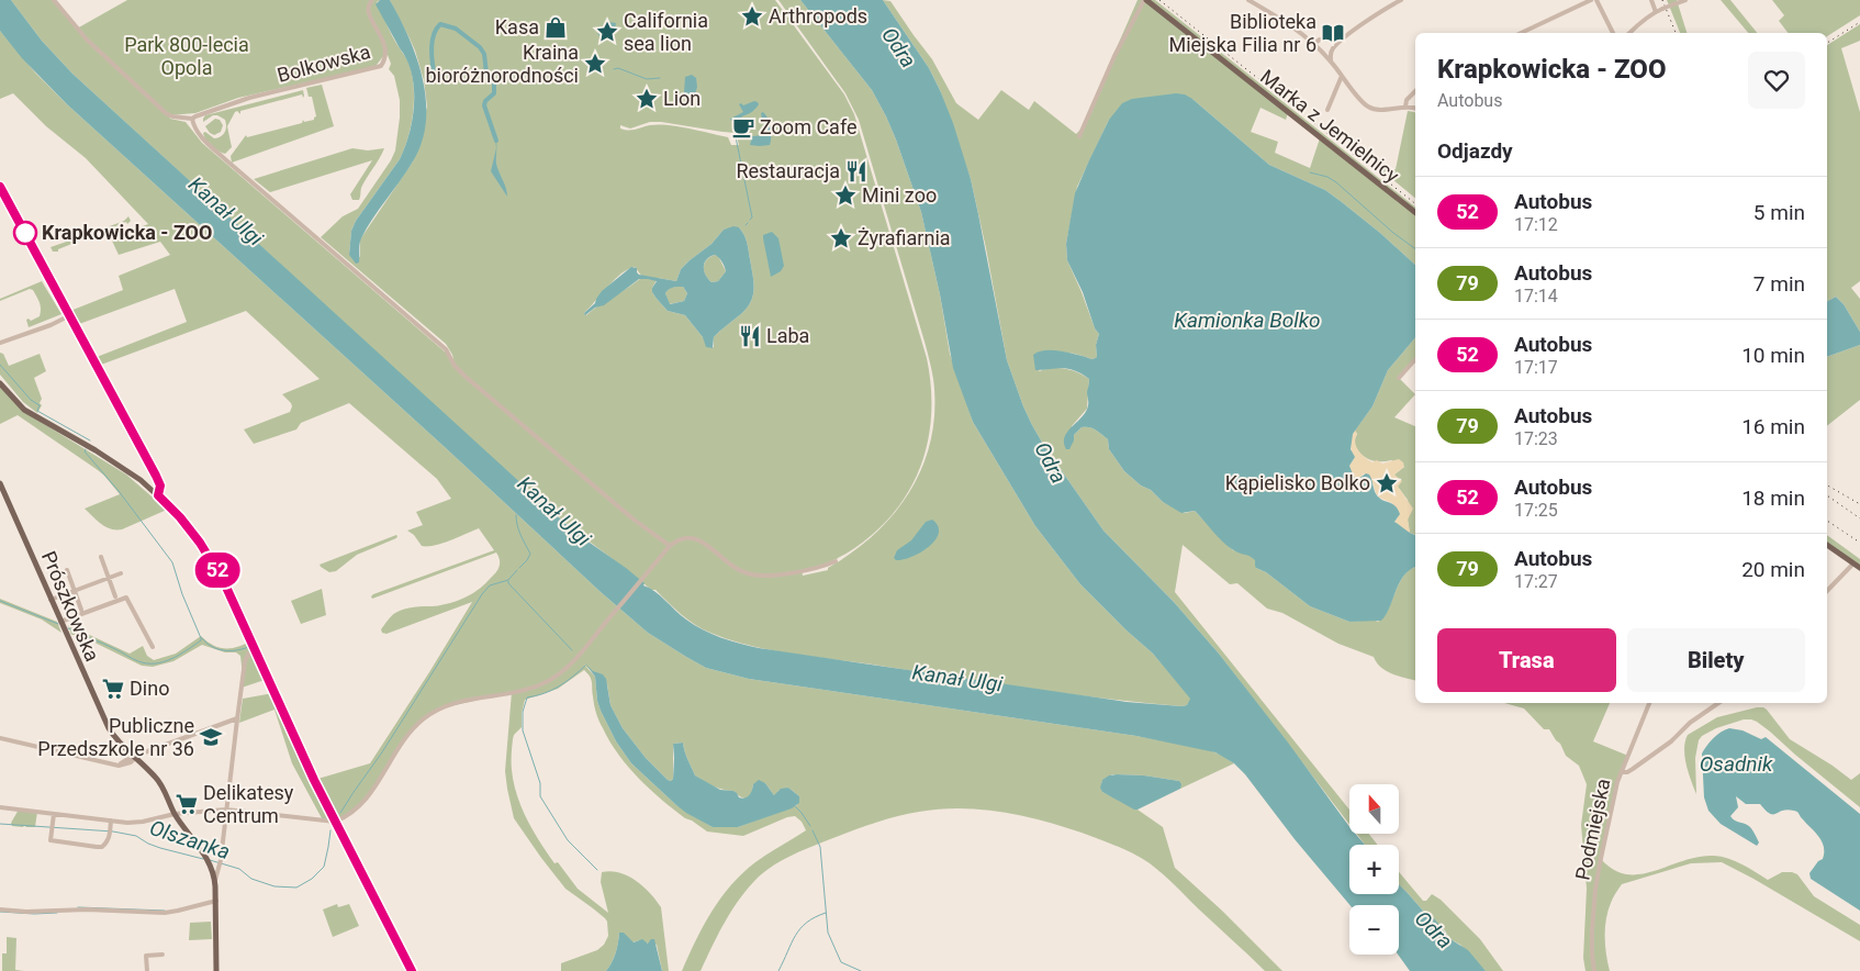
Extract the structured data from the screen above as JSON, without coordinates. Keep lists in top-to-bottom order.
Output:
{
  "streets": {
    "main road": ["Marka z Jemielnicy", "Prószkowska"],
    "street": ["Bolkowska", "Podmiejska"]
  },
  "water": [
    "Odra",
    "Kanał Ulgi",
    "Kamionka Bolko",
    "Osadnik",
    "Olszanka"
  ],
  "parks": ["Park 800-lecia Opola"],
  "places": {
    "place": [
      "Arthropods",
      "California sea lion",
      "Kraina bioróżnorodności",
      "Lion",
      "Mini zoo",
      "Żyrafiarnia",
      "Kąpielisko Bolko"
    ],
    "shop": ["Kasa"],
    "library": ["Biblioteka Miejska Filia nr 6"],
    "cafe": ["Zoom Cafe"],
    "restaurant": ["Restauracja", "Laba"],
    "other": ["Krapkowicka - ZOO"],
    "supermarket": ["Dino", "Delikatesy Centrum"],
    "school or university": ["Publiczne Przedszkole nr 36"]
  },
  "lines": ["bus line 52"],
  "north": "top",
  "page": {
    "on_map": "52",
    "heading": [
      ["Krapkowicka - ZOO", "Autobus"],
      "Odjazdy"
    ],
    "list": [
      {
        "mark": "52",
        "name": "Autobus",
        "note": "17:12",
        "value": "5 min"
      },
      {
        "mark": "79",
        "name": "Autobus",
        "note": "17:14",
        "value": "7 min"
      },
      {
        "mark": "52",
        "name": "Autobus",
        "note": "17:17",
        "value": "10 min"
      },
      {
        "mark": "79",
        "name": "Autobus",
        "note": "17:23",
        "value": "16 min"
      },
      {
        "mark": "52",
        "name": "Autobus",
        "note": "17:25",
        "value": "18 min"
      },
      {
        "mark": "79",
        "name": "Autobus",
        "note": "17:27",
        "value": "20 min"
      }
    ],
    "buttons": ["Trasa", "Bilety"],
    "map_buttons": ["+", "−"]
  }
}
